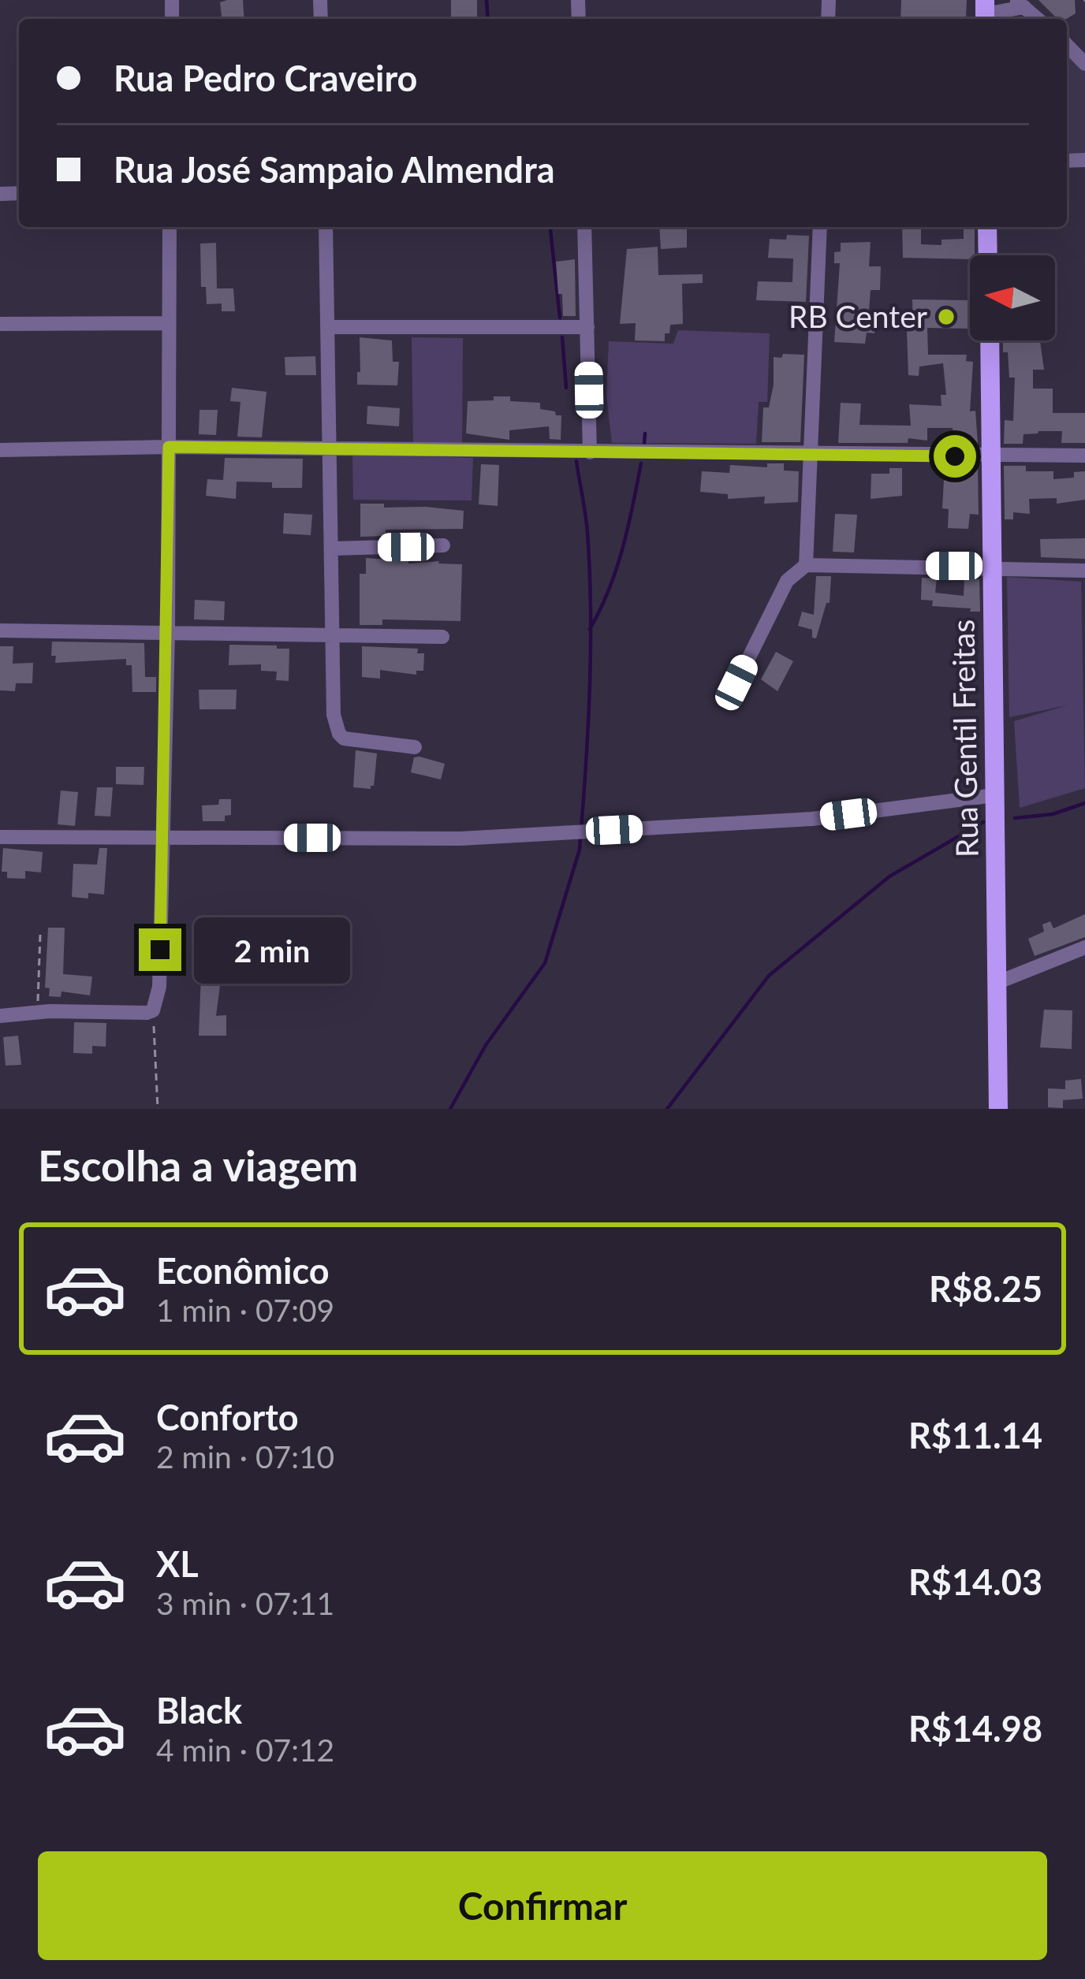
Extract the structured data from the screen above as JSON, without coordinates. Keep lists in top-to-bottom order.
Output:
{
  "streets": {
    "main road": ["Rua Gentil Freitas"]
  },
  "places": ["RB Center"],
  "north": "left",
  "page": {
    "banner": ["Rua Pedro Craveiro", "Rua José Sampaio Almendra"],
    "bubble": "2 min",
    "heading": "Escolha a viagem",
    "list": [
      {
        "name": "Econômico",
        "note": "1 min · 07:09",
        "value": "R$8.25"
      },
      {
        "name": "Conforto",
        "note": "2 min · 07:10",
        "value": "R$11.14"
      },
      {
        "name": "XL",
        "note": "3 min · 07:11",
        "value": "R$14.03"
      },
      {
        "name": "Black",
        "note": "4 min · 07:12",
        "value": "R$14.98"
      }
    ],
    "buttons": "Confirmar"
  }
}
